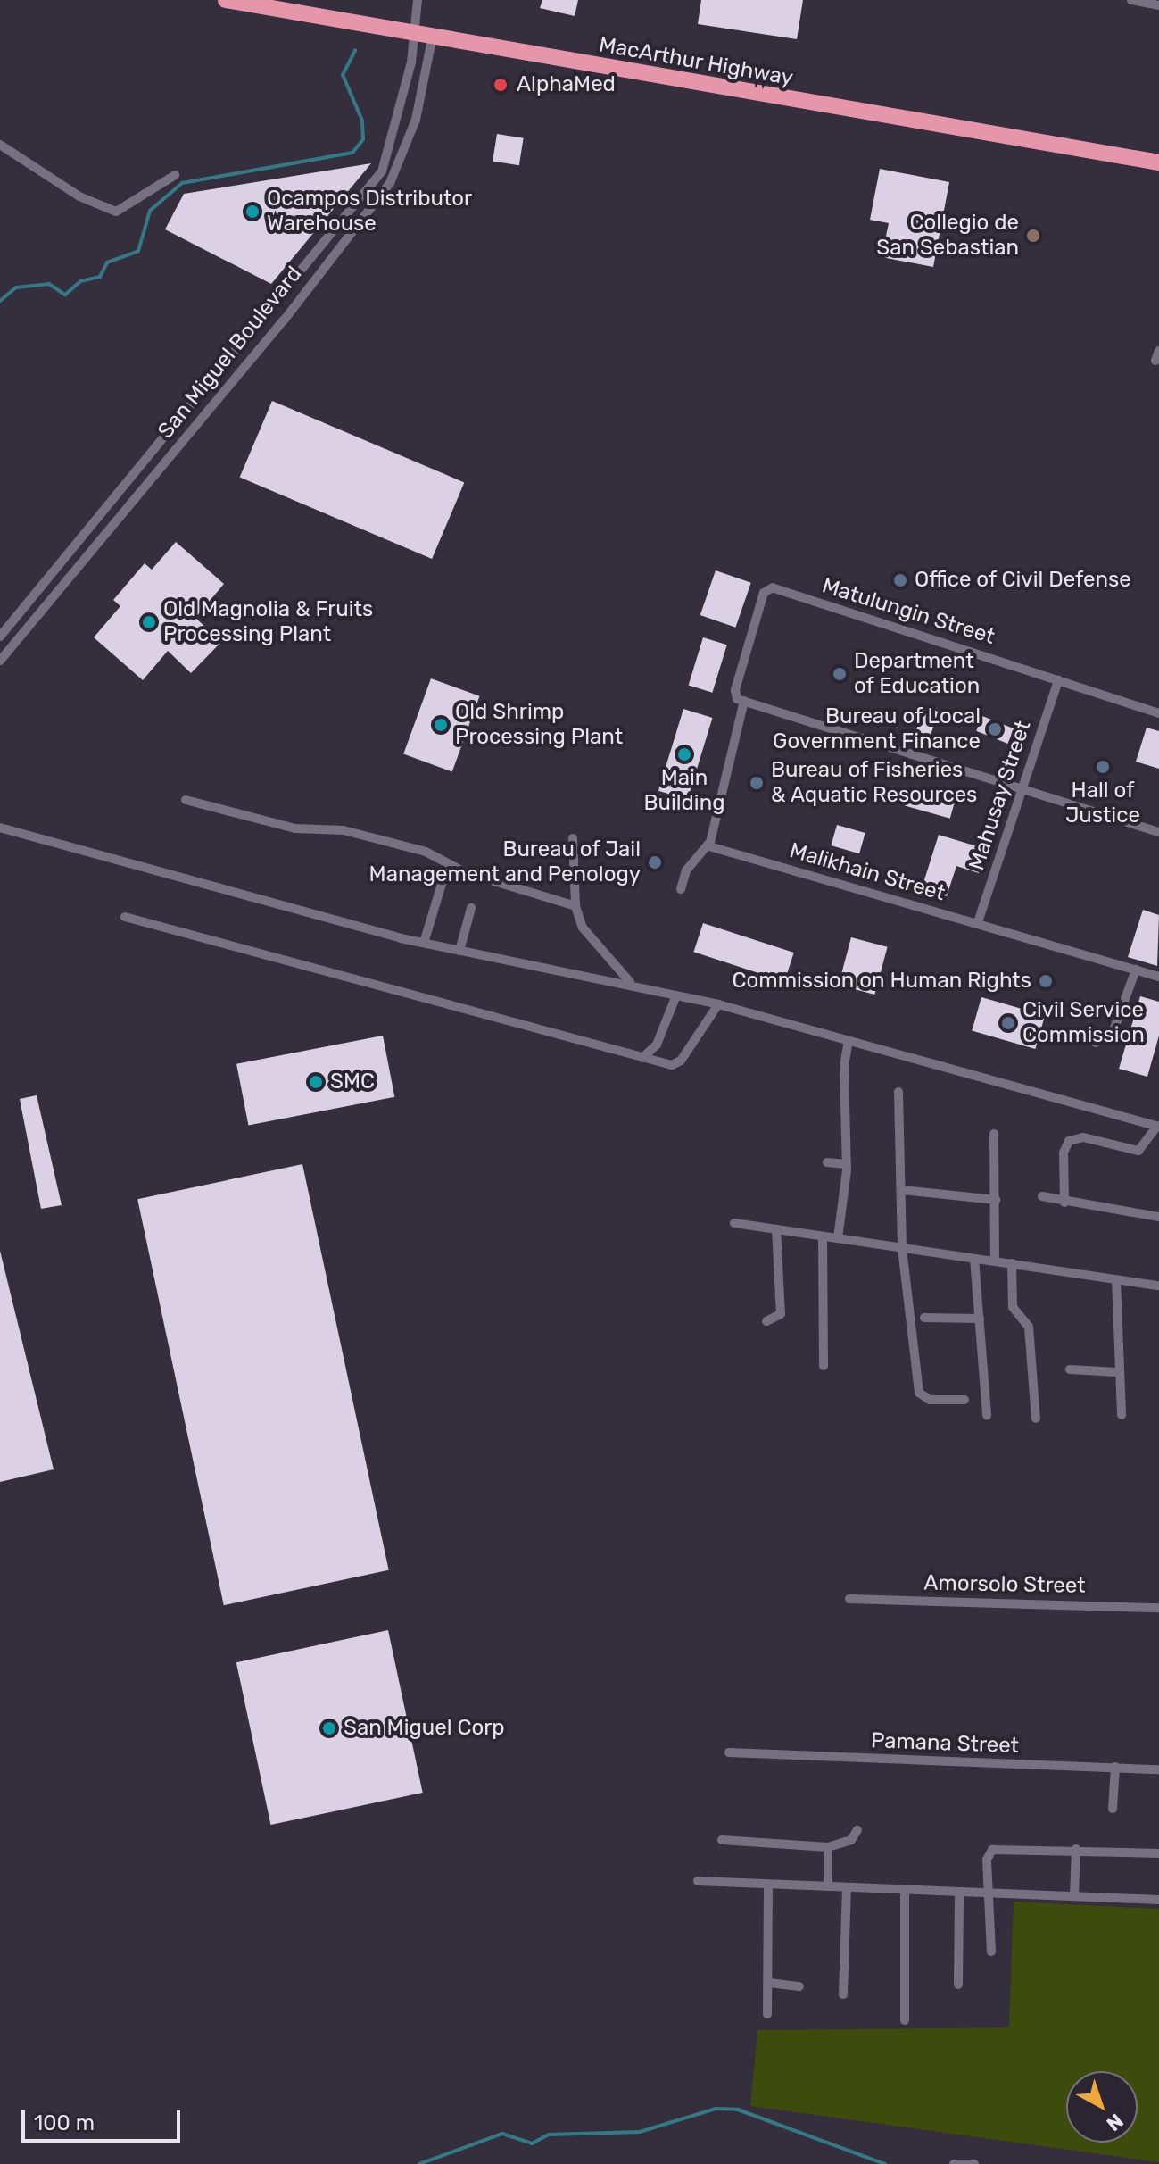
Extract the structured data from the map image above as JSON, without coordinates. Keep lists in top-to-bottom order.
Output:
{
  "streets": {
    "highway": ["MacArthur Highway"],
    "street": [
      "San Miguel Boulevard",
      "Matulungin Street",
      "Mahusay Street",
      "Malikhain Street",
      "Amorsolo Street",
      "Pamana Street"
    ]
  },
  "crossings": [
    ["MacArthur Highway", "San Miguel Boulevard"],
    ["Matulungin Street", "Mahusay Street"],
    ["Mahusay Street", "Malikhain Street"]
  ],
  "places": [
    "AlphaMed",
    "Ocampos Distributor Warehouse",
    "Collegio de San Sebastian",
    "Office of Civil Defense",
    "Old Magnolia & Fruits Processing Plant",
    "Department of Education",
    "Old Shrimp Processing Plant",
    "Bureau of Local Government Finance",
    "Main Building",
    "Hall of Justice",
    "Bureau of Fisheries & Aquatic Resources",
    "Bureau of Jail Management and Penology",
    "Commission on Human Rights",
    "Civil Service Commission",
    "SMC",
    "San Miguel Corp"
  ],
  "scale_bar": "100 m",
  "north": "bottom right"
}
